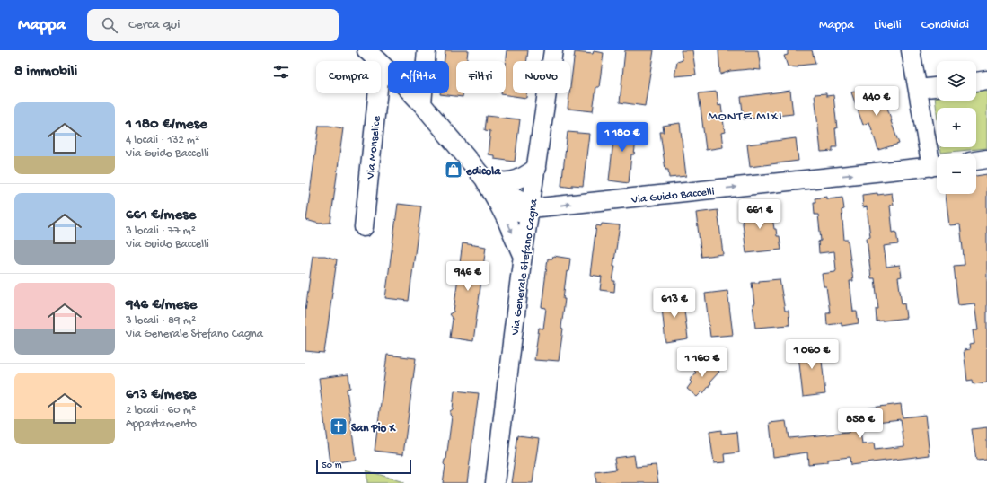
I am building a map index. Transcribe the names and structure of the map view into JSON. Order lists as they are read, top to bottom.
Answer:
{
  "streets": {
    "street": ["Via Monselice", "Via Guido Baccelli", "Via Generale Stefano Cagna"]
  },
  "crossings": [
    ["Via Guido Baccelli", "Via Generale Stefano Cagna"]
  ],
  "one_way": ["Via Guido Baccelli"],
  "districts": ["MONTE MIXI"],
  "places": {
    "shop": ["edicola"],
    "church": ["San Pio X"]
  },
  "scale_bar": "50 m",
  "page": {
    "header": "Mappa",
    "search": "Cerca qui",
    "nav": ["Mappa", "Livelli", "Condividi"],
    "heading": "8 immobili",
    "map_buttons": ["+", "−"],
    "chip": [
      "Compra",
      "Affitta",
      "Filtri",
      "Nuovo"
    ],
    "price": [
      "440 €",
      "1 180 €",
      "661 €",
      "946 €",
      "613 €",
      "1 060 €",
      "1 160 €",
      "858 €"
    ],
    "list": [
      {
        "name": "1 180 €/mese",
        "note": "4 locali · 132 m² · Via Guido Baccelli"
      },
      {
        "name": "661 €/mese",
        "note": "3 locali · 77 m² · Via Guido Baccelli"
      },
      {
        "name": "946 €/mese",
        "note": "3 locali · 89 m² · Via Generale Stefano Cagna"
      },
      {
        "name": "613 €/mese",
        "note": "2 locali · 60 m² · Appartamento"
      }
    ],
    "scale": "50 m"
  }
}
